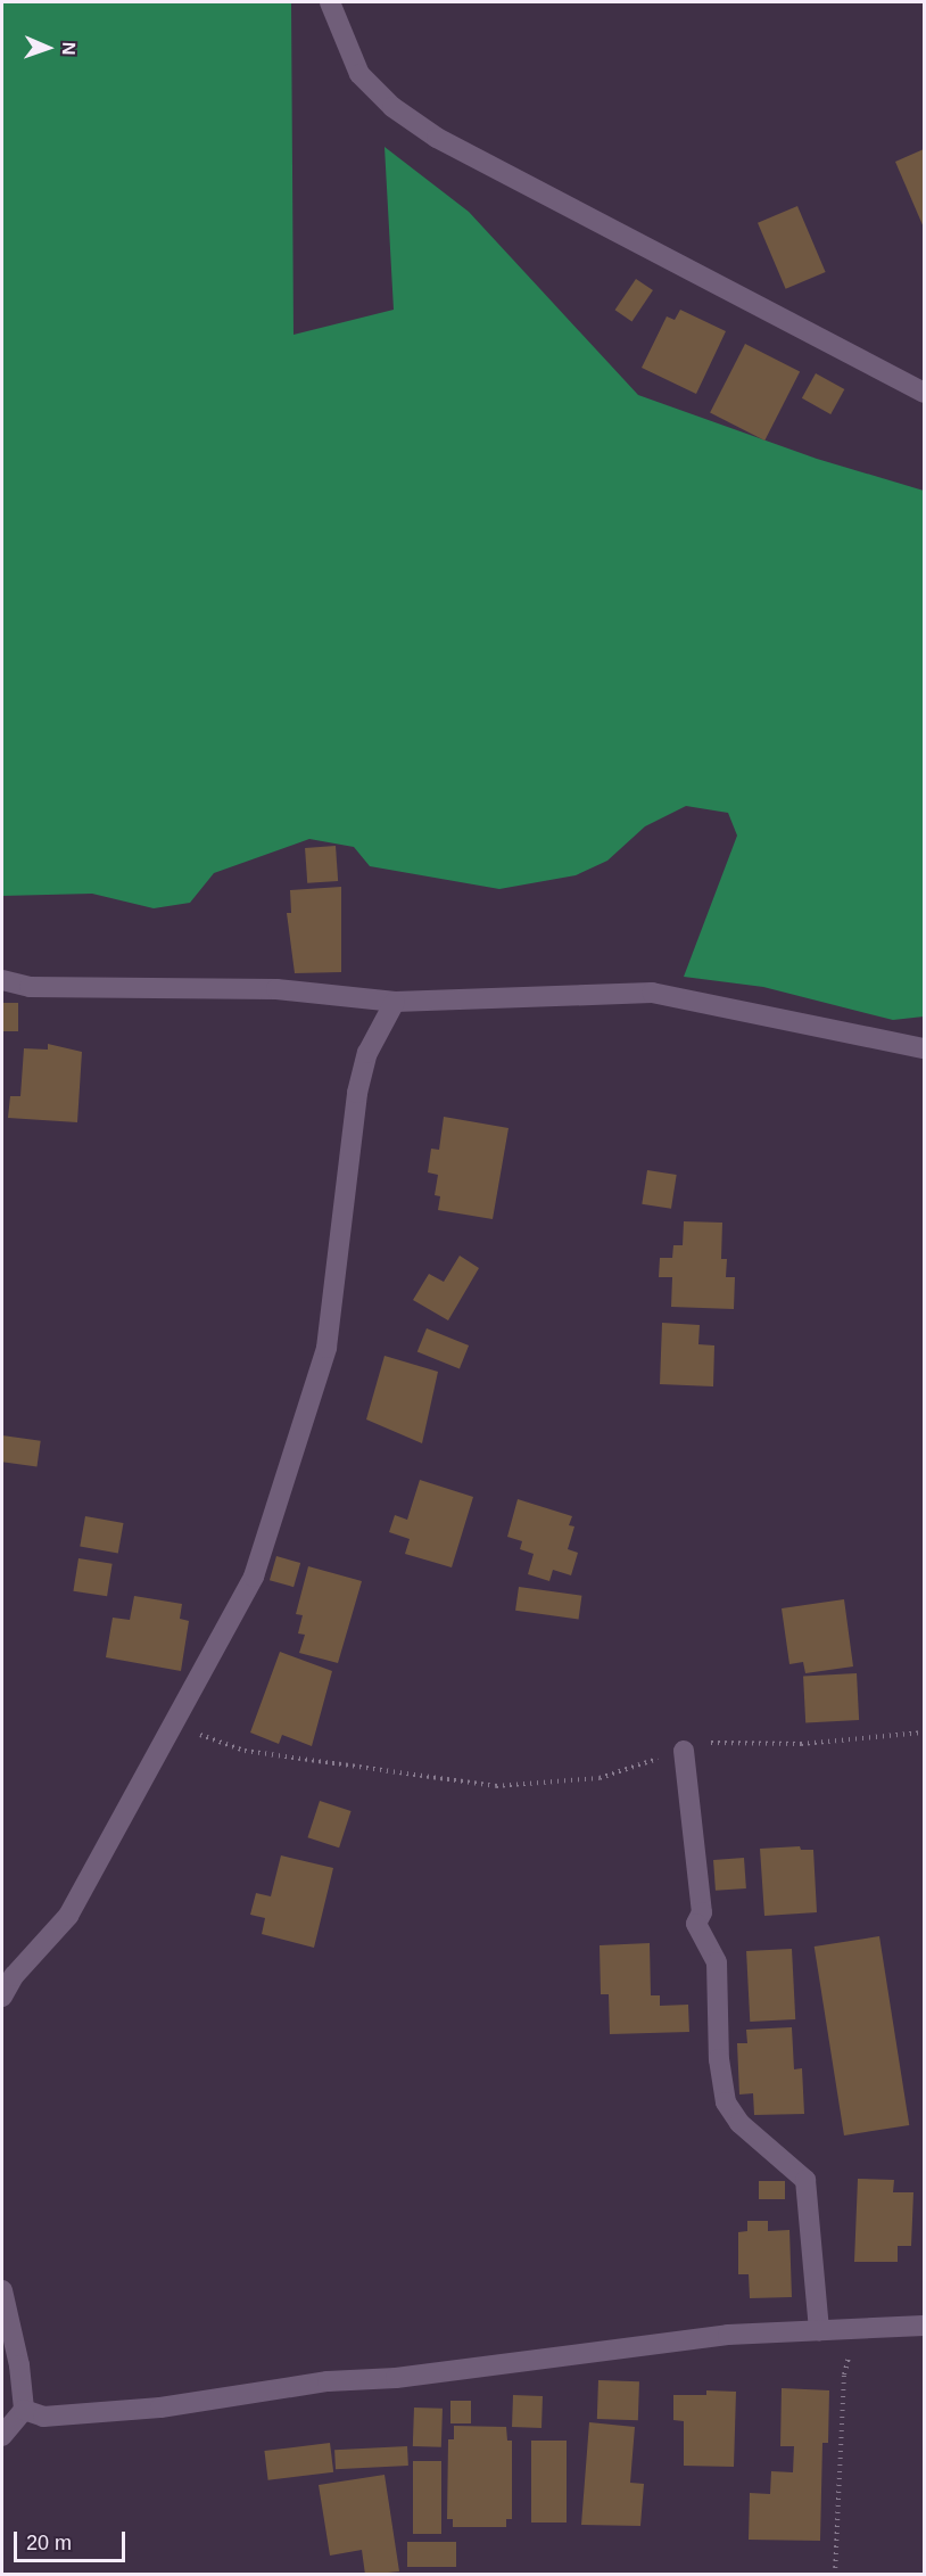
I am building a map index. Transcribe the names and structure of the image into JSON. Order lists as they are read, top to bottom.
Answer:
{
  "scale_bar": "20 m",
  "north": "right"
}
